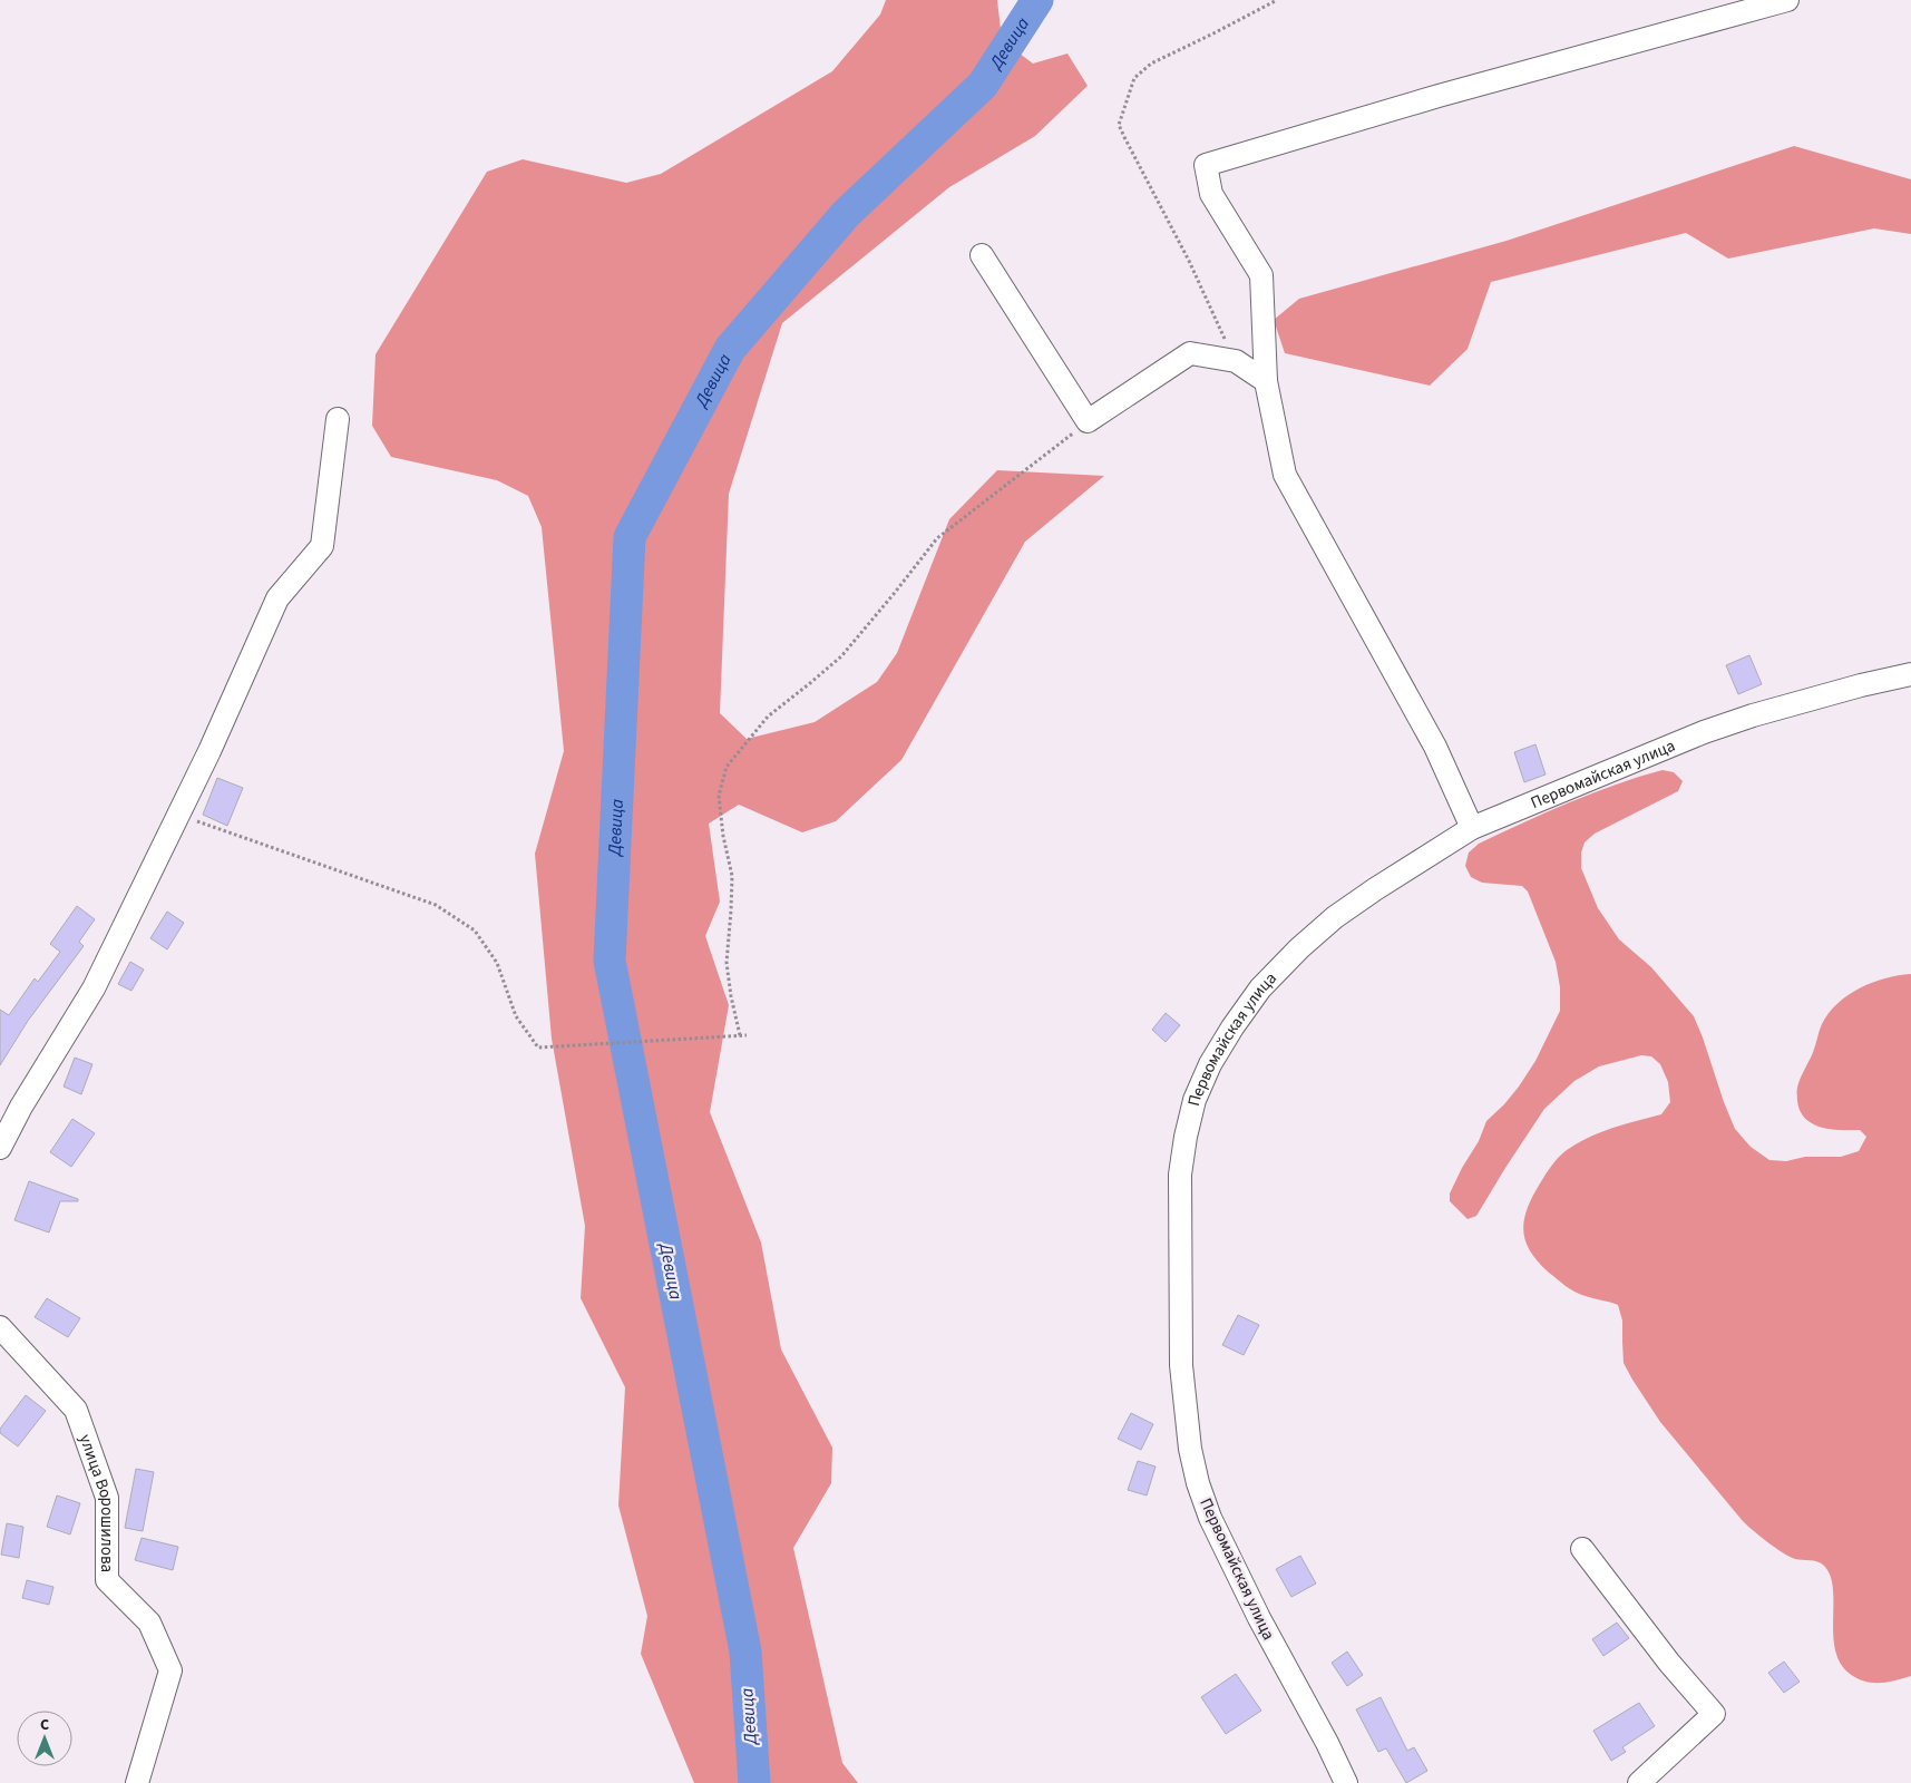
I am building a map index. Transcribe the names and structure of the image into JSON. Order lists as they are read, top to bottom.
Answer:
{
  "streets": {
    "street": ["Первомайская улица", "улица Ворошилова"]
  },
  "water": ["Девица"],
  "north": "top"
}
